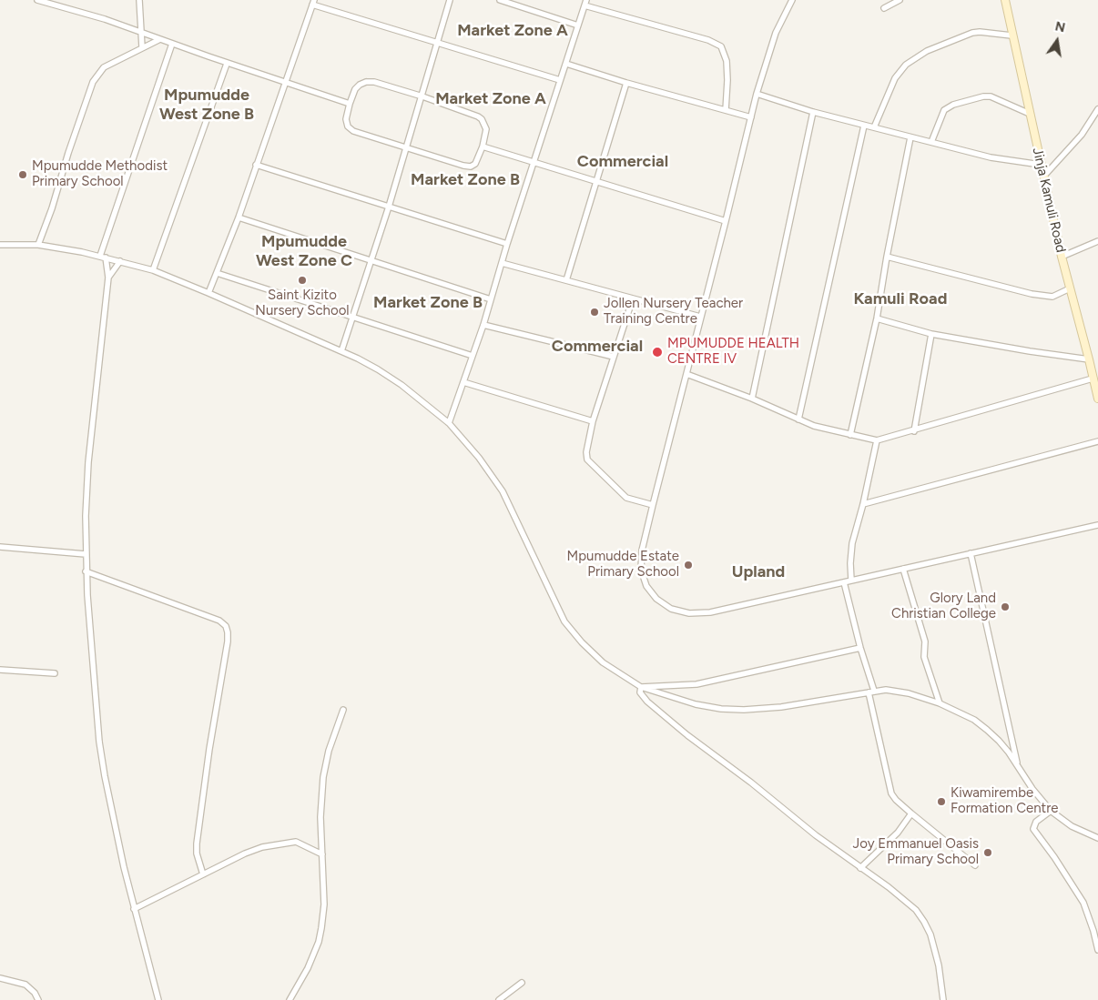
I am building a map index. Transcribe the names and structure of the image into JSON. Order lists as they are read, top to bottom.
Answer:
{
  "streets": {
    "main road": ["Jinja Kamuli Road"]
  },
  "districts": [
    "Market Zone A",
    "Mpumudde West Zone B",
    "Market Zone A",
    "Commercial",
    "Market Zone B",
    "Mpumudde West Zone C",
    "Kamuli Road",
    "Market Zone B",
    "Commercial",
    "Upland"
  ],
  "places": [
    "Mpumudde Methodist Primary School",
    "Saint Kizito Nursery School",
    "Jollen Nursery Teacher Training Centre",
    "MPUMUDDE HEALTH CENTRE IV",
    "Mpumudde Estate Primary School",
    "Glory Land Christian College",
    "Kiwamirembe Formation Centre",
    "Joy Emmanuel Oasis Primary School"
  ],
  "north": "top"
}
